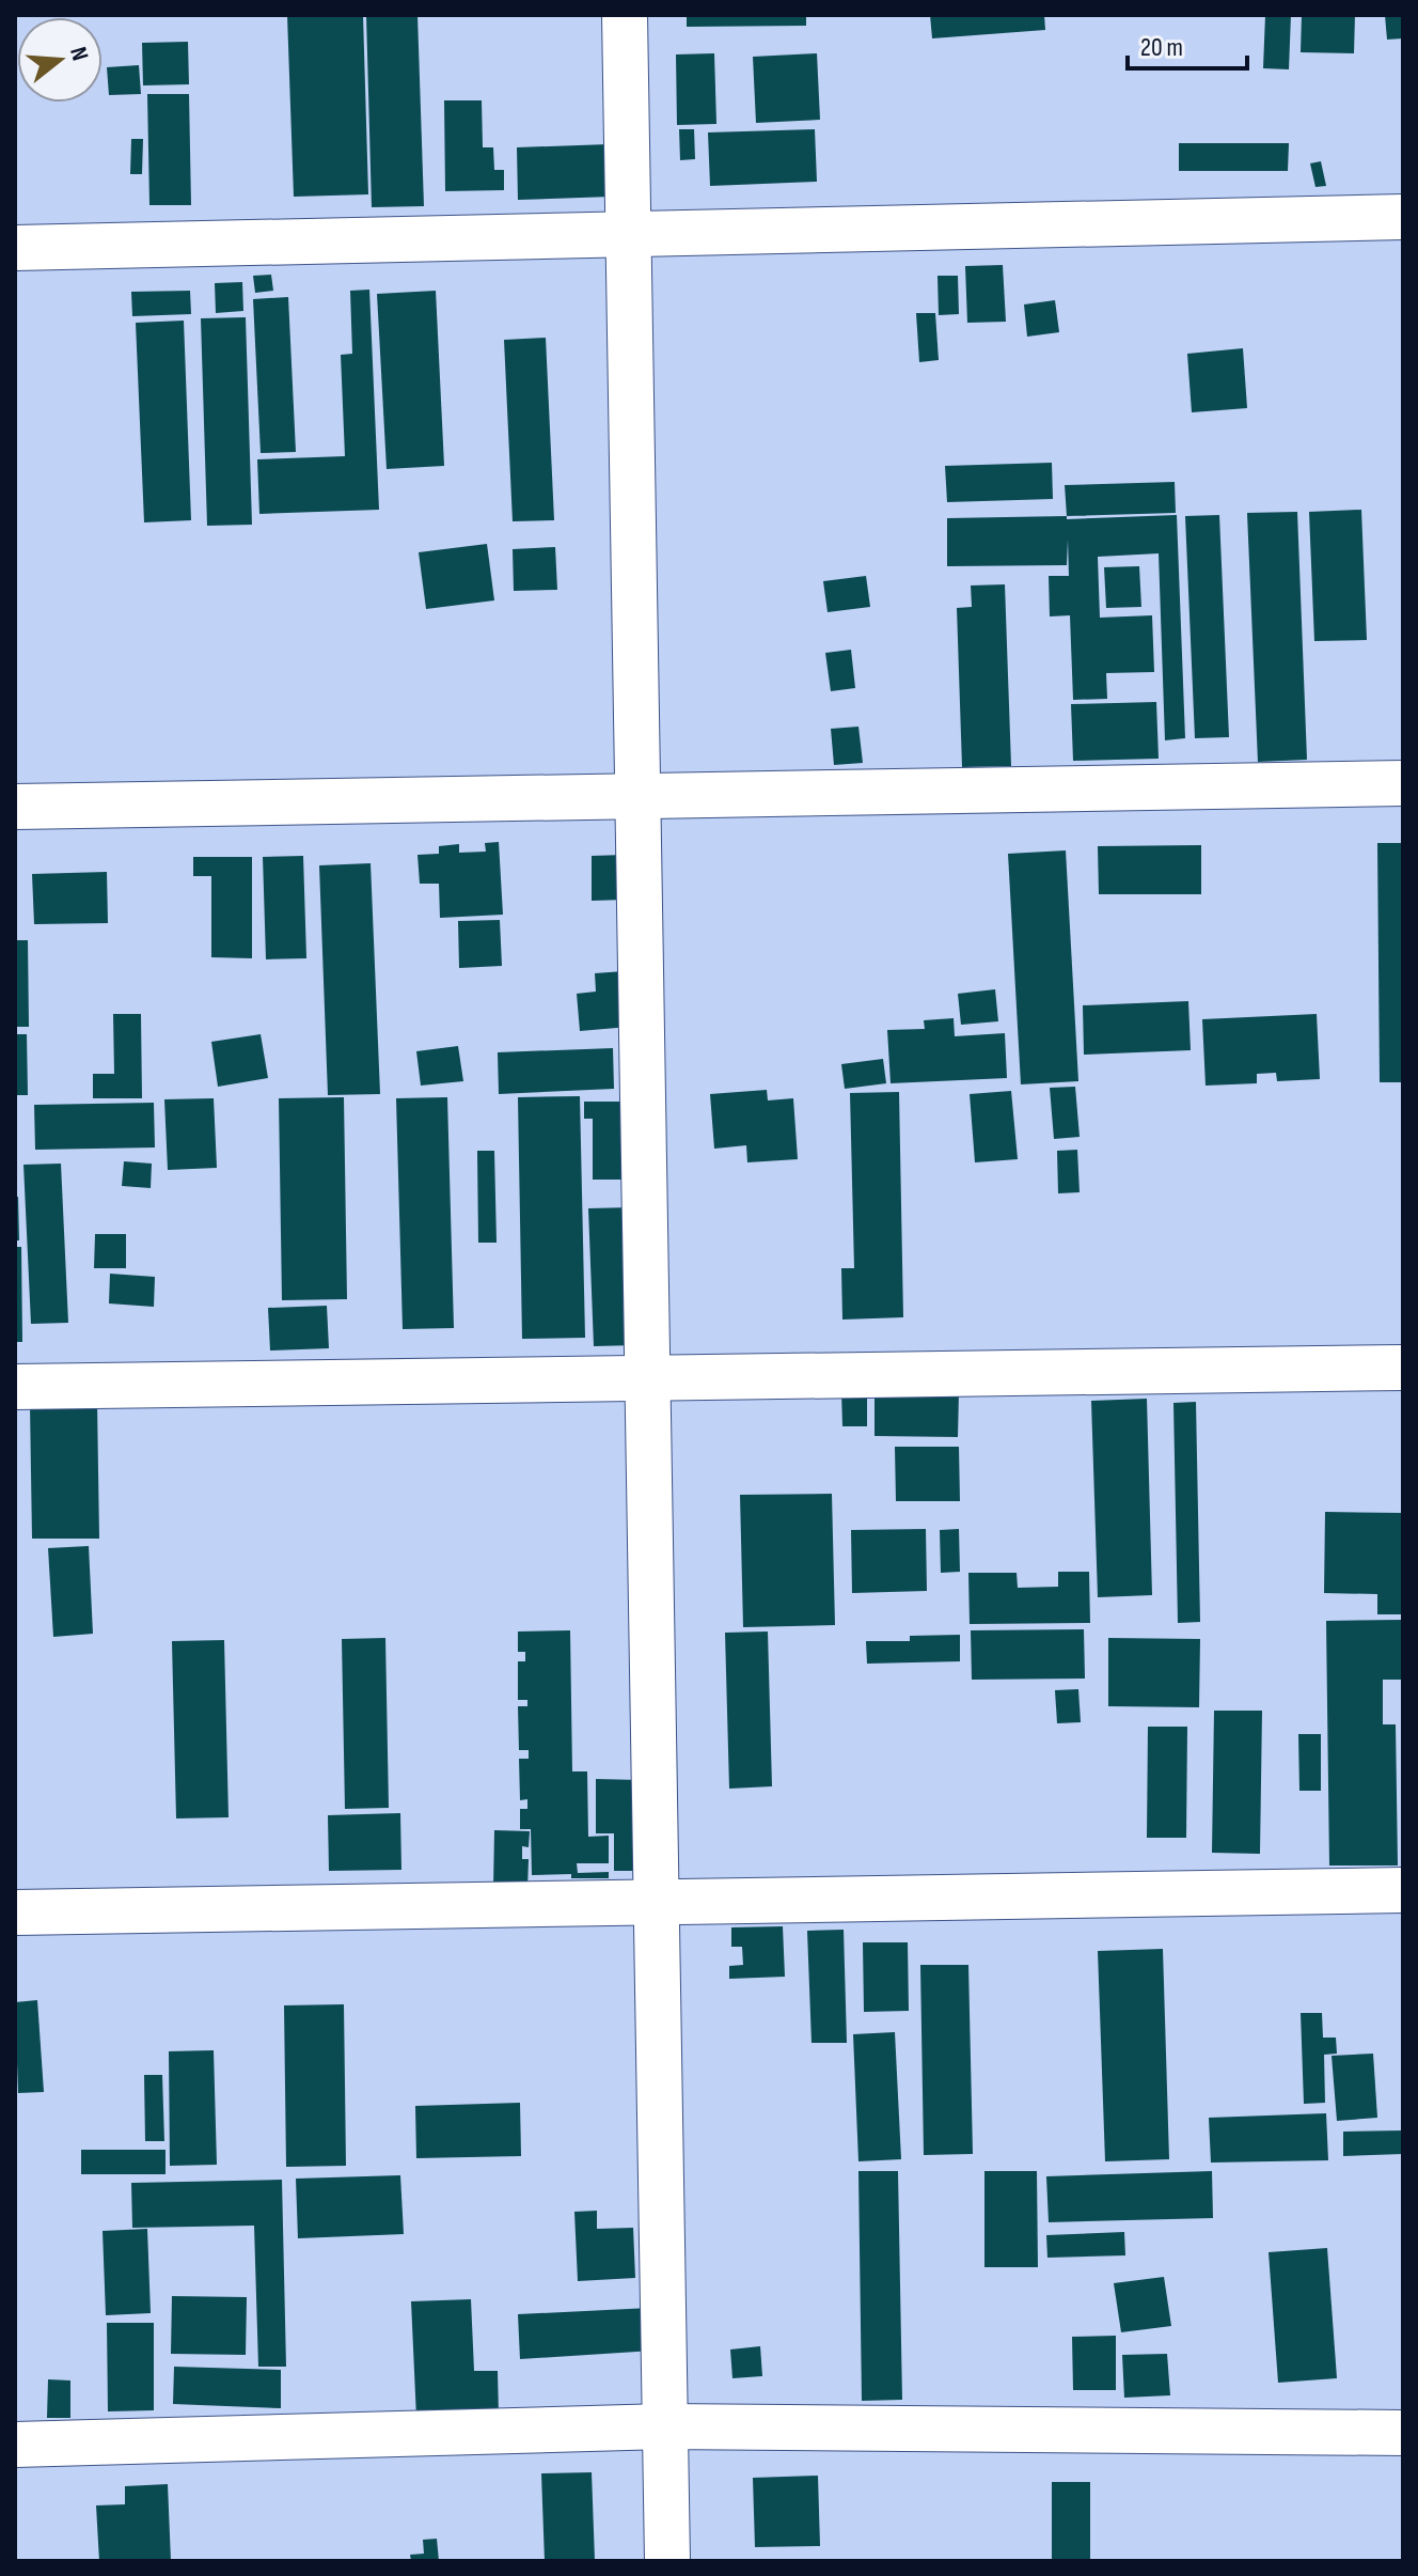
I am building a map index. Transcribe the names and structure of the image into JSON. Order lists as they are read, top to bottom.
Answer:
{
  "scale_bar": "20 m",
  "north": "right"
}
